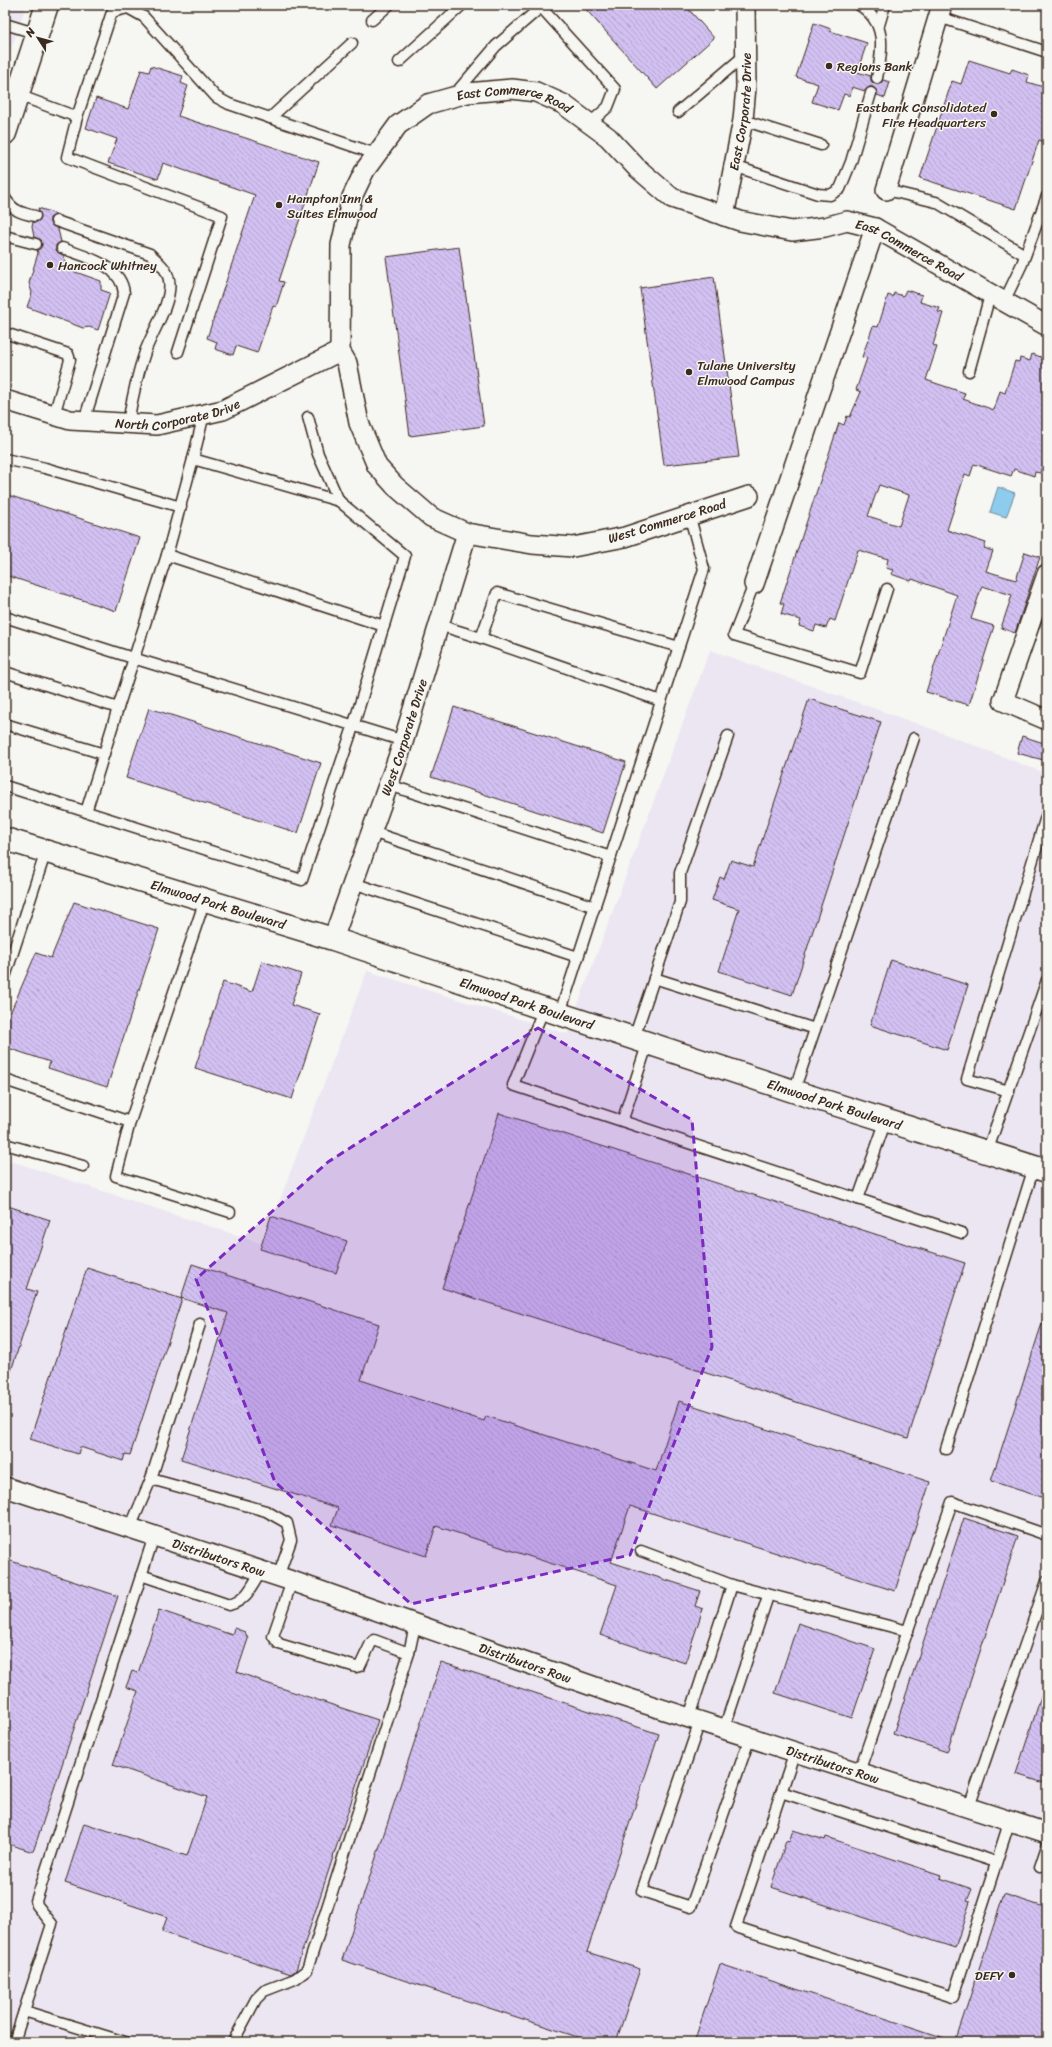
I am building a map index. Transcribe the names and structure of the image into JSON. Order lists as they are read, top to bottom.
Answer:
{
  "streets": {
    "street": [
      "East Commerce Road",
      "East Corporate Drive",
      "North Corporate Drive",
      "West Commerce Road",
      "West Corporate Drive",
      "Elmwood Park Boulevard",
      "Distributors Row"
    ]
  },
  "crossings": [
    ["East Commerce Road", "East Corporate Drive"],
    ["East Commerce Road", "North Corporate Drive"],
    ["East Commerce Road", "West Commerce Road"],
    ["East Commerce Road", "West Corporate Drive"],
    ["West Commerce Road", "West Corporate Drive"],
    ["West Corporate Drive", "Elmwood Park Boulevard"]
  ],
  "places": [
    "Regions Bank",
    "Eastbank Consolidated Fire Headquarters",
    "Hampton Inn & Suites Elmwood",
    "Hancock Whitney",
    "Tulane University Elmwood Campus",
    "DEFY"
  ],
  "north": "top left"
}
